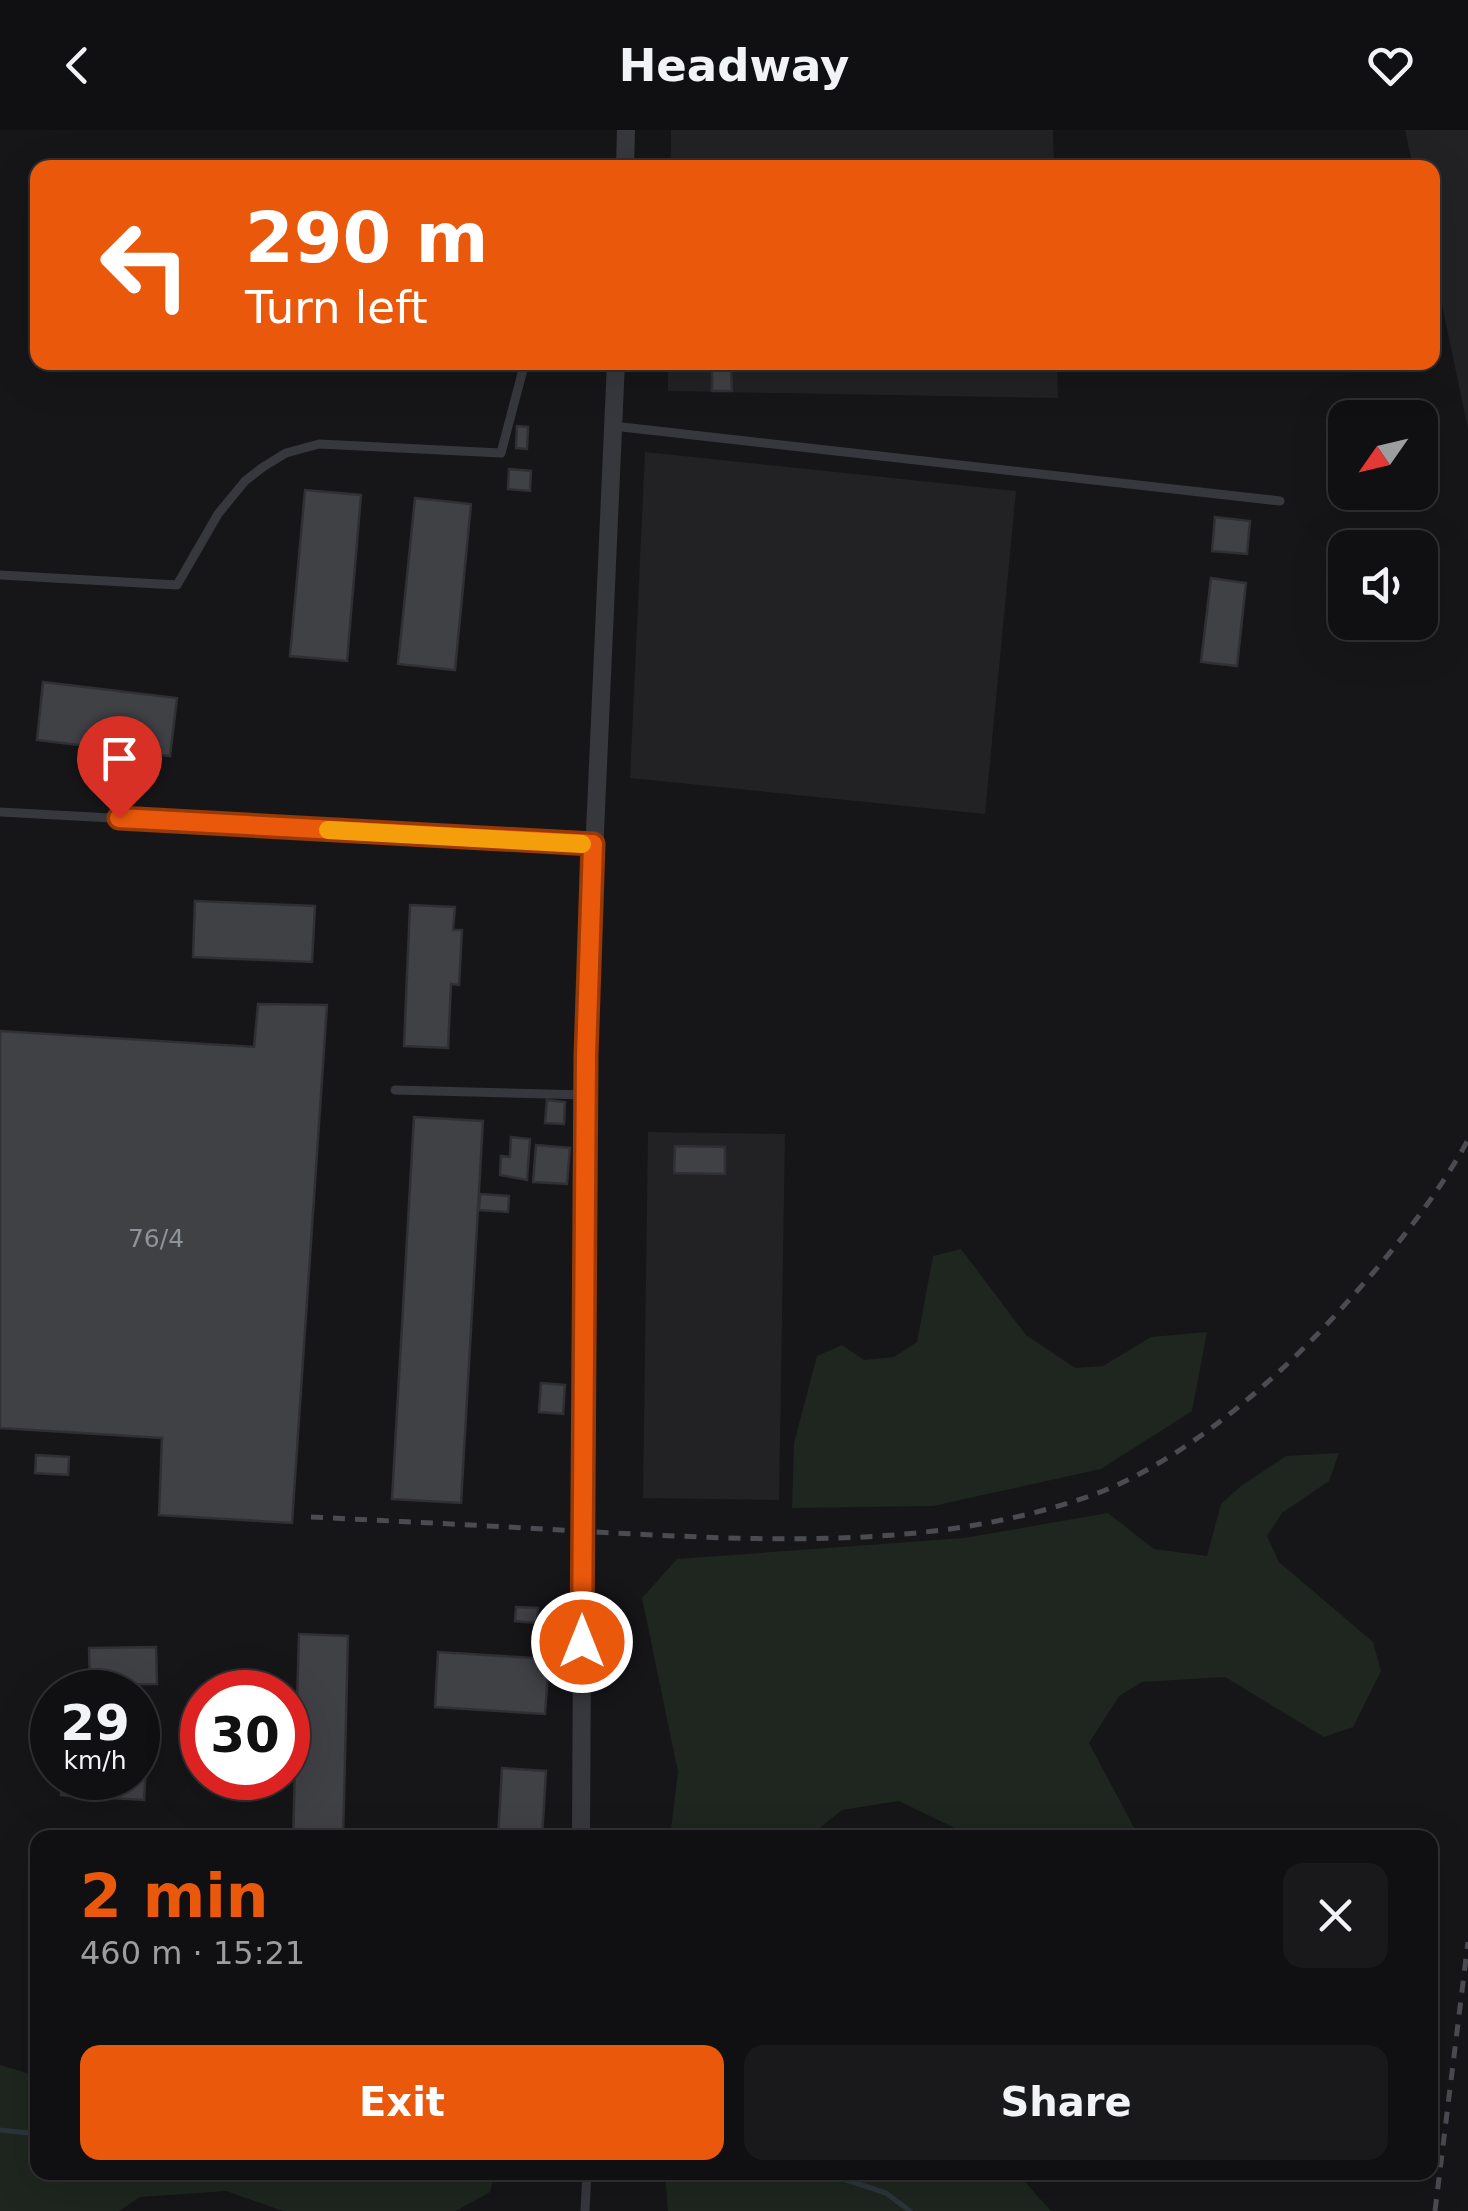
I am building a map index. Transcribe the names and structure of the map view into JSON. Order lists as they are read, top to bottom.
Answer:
{
  "house_numbers": ["76/4"],
  "north": "bottom left",
  "page": {
    "header": "Headway",
    "turn": ["290 m", "Turn left"],
    "speed": "29 km/h",
    "limit": "30",
    "heading": ["2 min", "460 m · 15:21"],
    "buttons": ["Exit", "Share"]
  }
}
